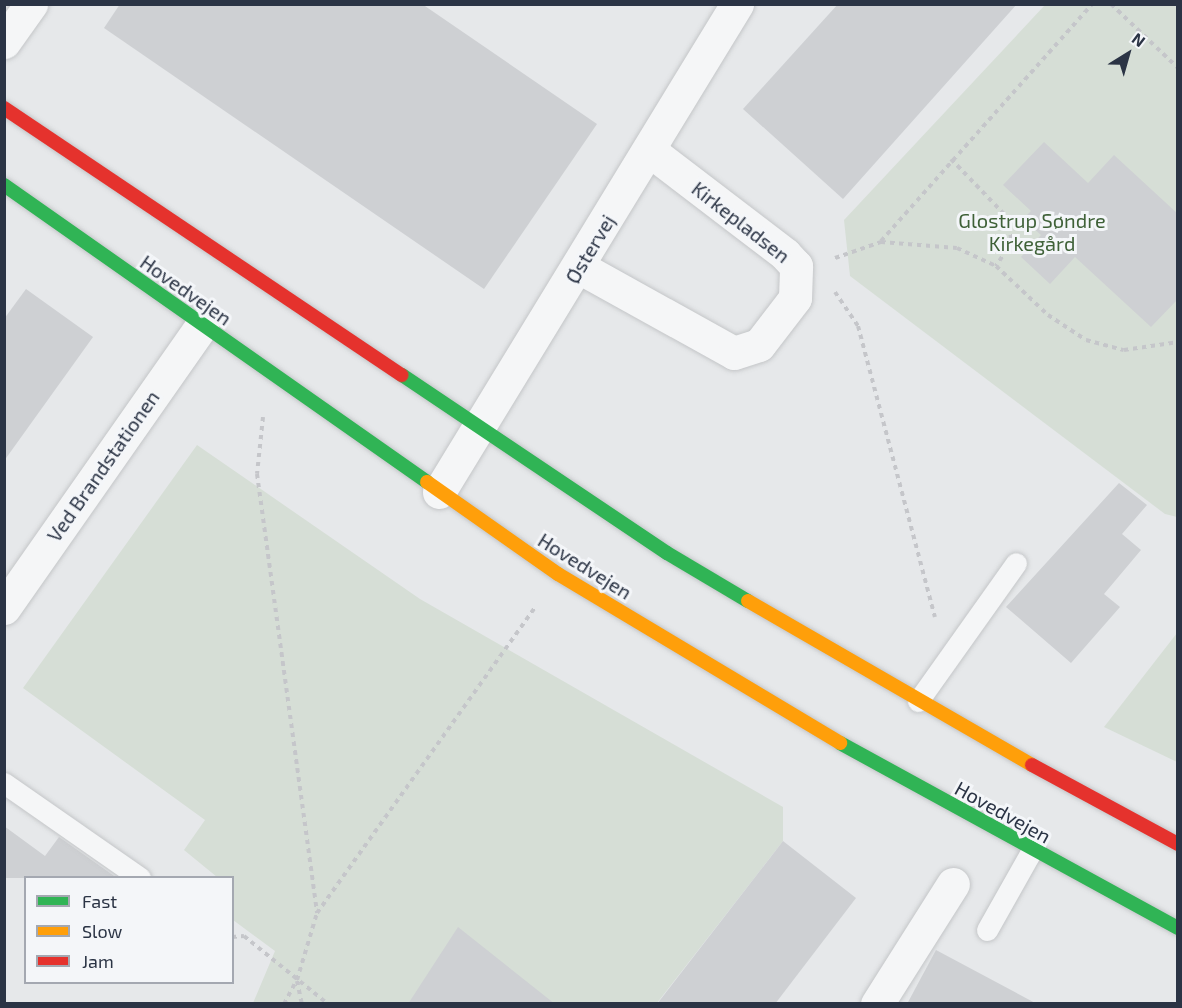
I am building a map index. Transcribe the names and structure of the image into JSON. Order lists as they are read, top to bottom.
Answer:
{
  "streets": {
    "main road": ["Hovedvejen"],
    "street": ["Kirkepladsen", "Østervej", "Ved Brandstationen"]
  },
  "crossings": [
    ["Kirkepladsen", "Østervej"],
    ["Østervej", "Hovedvejen"],
    ["Hovedvejen", "Ved Brandstationen"]
  ],
  "parks": ["Glostrup Søndre Kirkegård"],
  "legend": ["Fast", "Slow", "Jam"],
  "north": "top right"
}
